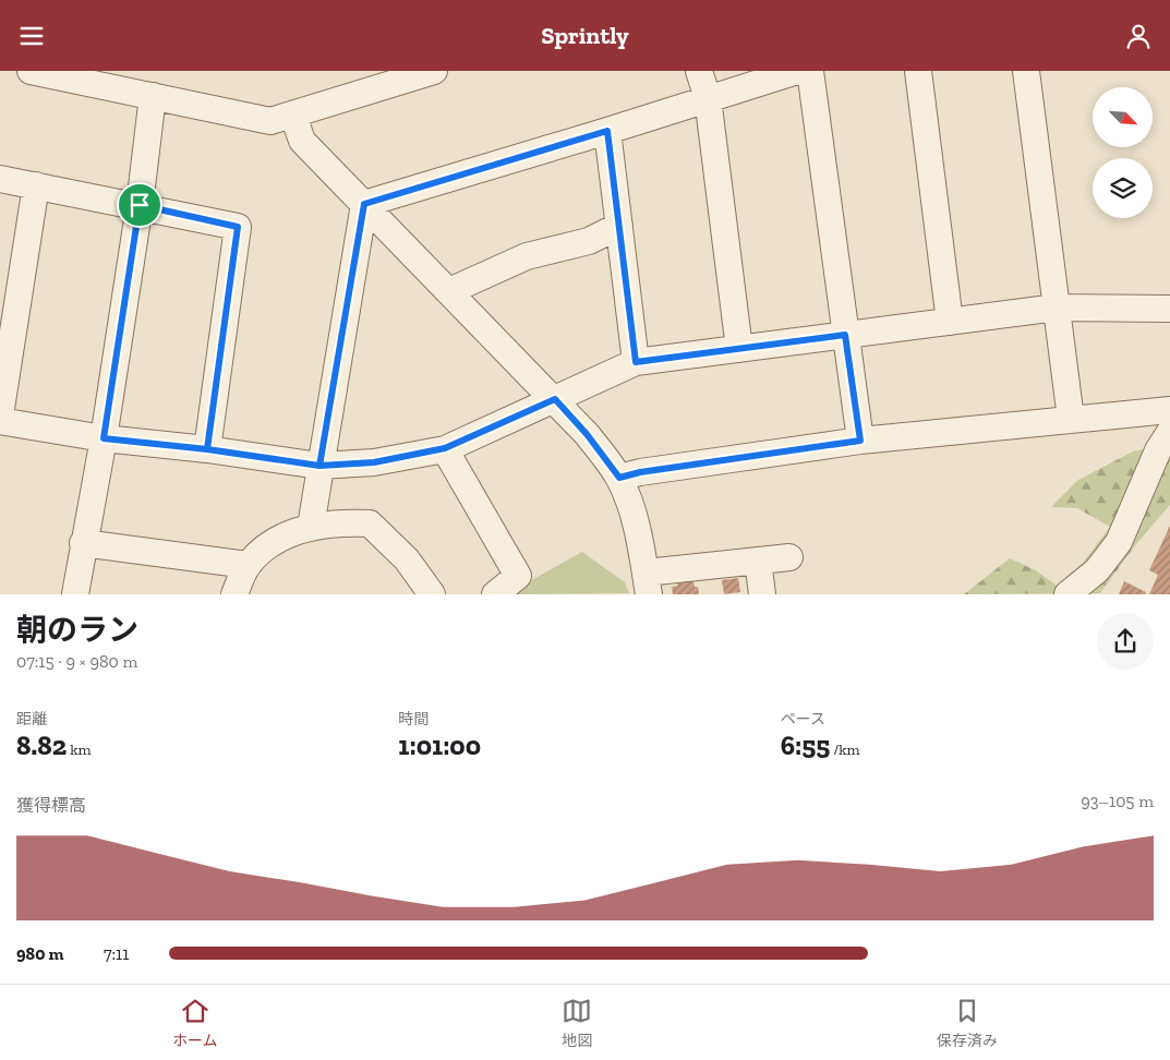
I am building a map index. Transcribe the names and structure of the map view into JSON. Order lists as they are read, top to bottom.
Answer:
{
  "north": "bottom right",
  "page": {
    "header": "Sprintly",
    "heading": ["朝のラン", "07:15 · 9 × 980 m"],
    "stats": [
      ["距離", "8.82 km"],
      ["時間", "1:01:00"],
      ["ペース", "6:55 /km"]
    ],
    "chart": ["獲得標高", "93–105 m"],
    "list": [
      {
        "name": "980 m",
        "note": "7:11"
      }
    ],
    "tabs": ["ホーム", "地図", "保存済み"]
  }
}
